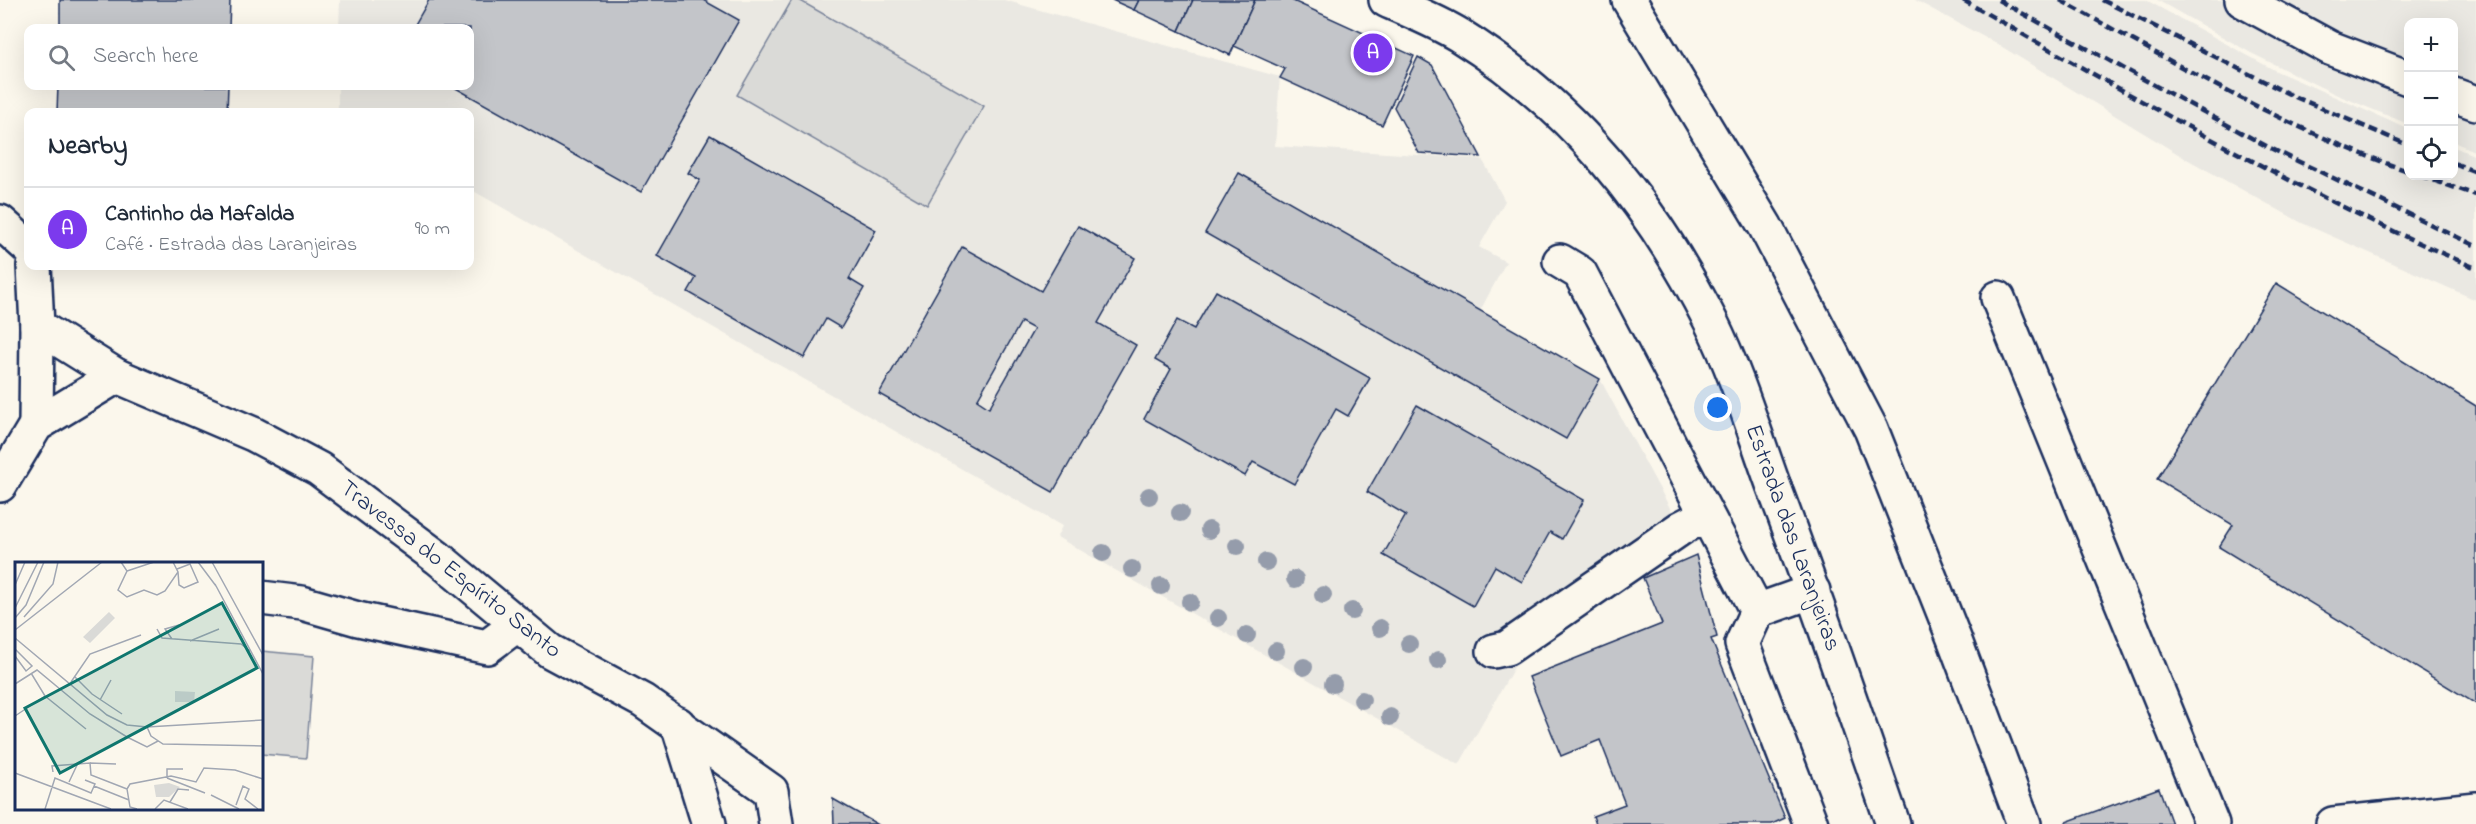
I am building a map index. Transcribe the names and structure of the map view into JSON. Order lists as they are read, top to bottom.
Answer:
{
  "streets": {
    "main road": ["Estrada das Laranjeiras", "Travessa do Espírito Santo"]
  },
  "page": {
    "map_buttons": ["+", "−"],
    "search": "Search here",
    "pins": "A",
    "heading": "Nearby",
    "list": [
      {
        "mark": "A",
        "name": "Cantinho da Mafalda",
        "note": "Café · Estrada das Laranjeiras",
        "value": "90 m"
      }
    ]
  }
}
